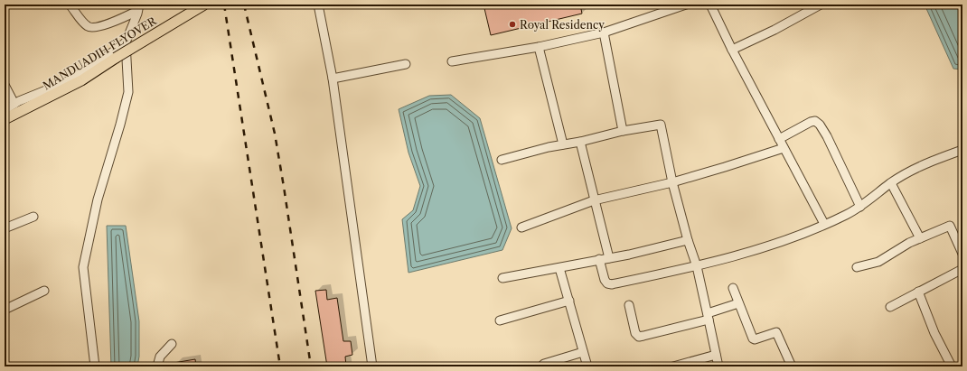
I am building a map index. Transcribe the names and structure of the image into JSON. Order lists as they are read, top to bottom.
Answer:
{
  "streets": {
    "main road": ["MANDUADIH FLYOVER"]
  },
  "places": ["Royal Residency"]
}
